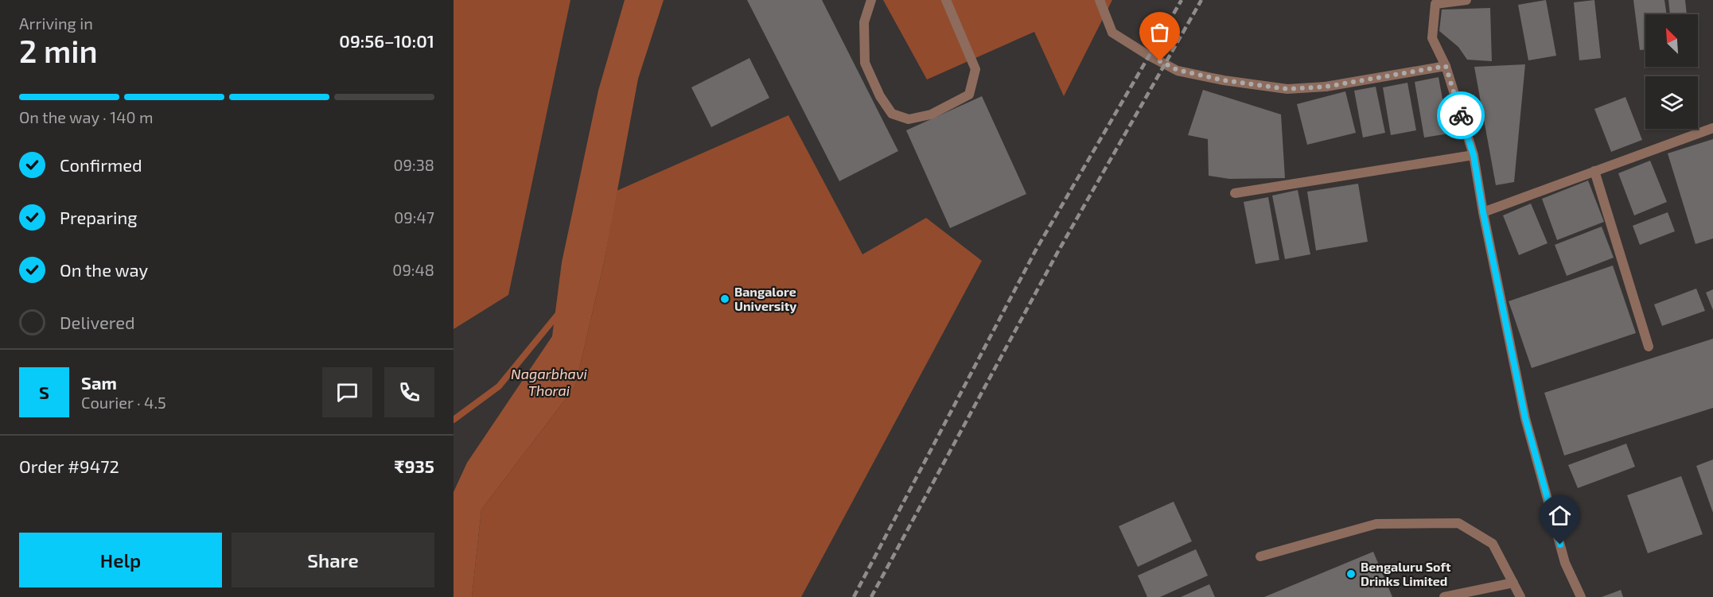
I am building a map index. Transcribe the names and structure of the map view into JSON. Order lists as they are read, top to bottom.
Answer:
{
  "water": ["Nagarbhavi Thorai"],
  "places": ["Bangalore University", "Bengaluru Soft Drinks Limited"],
  "north": "top left",
  "page": {
    "heading": ["2 min", "Arriving in", "09:56–10:01"],
    "panel": [
      "Sam",
      "Courier · 4.5",
      "Order #9472",
      "₹935"
    ],
    "bar": "On the way · 140 m",
    "list": [
      ["Confirmed", "09:38"],
      ["Preparing", "09:47"],
      ["On the way", "09:48"],
      "Delivered"
    ],
    "round": "S",
    "buttons": ["Help", "Share"]
  }
}
